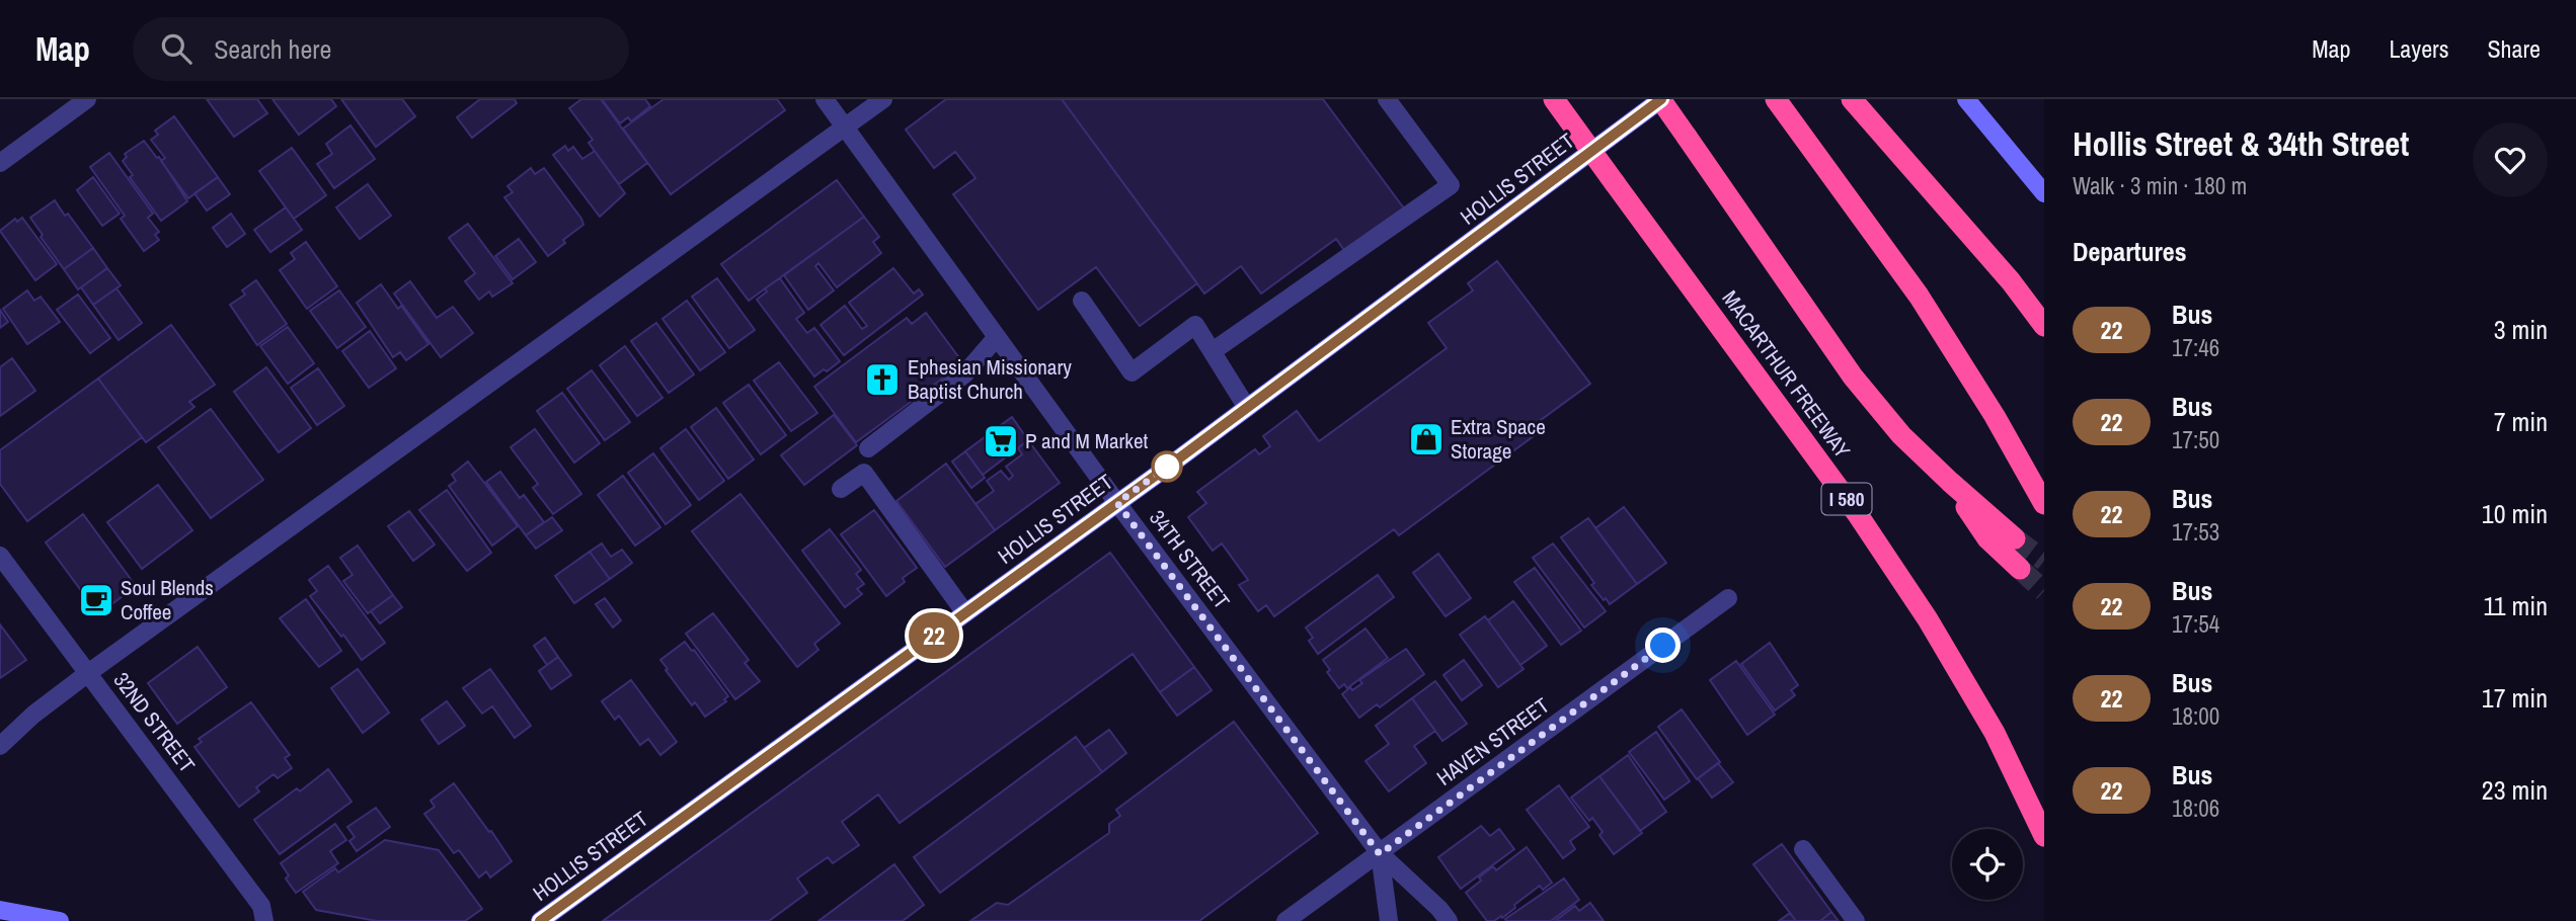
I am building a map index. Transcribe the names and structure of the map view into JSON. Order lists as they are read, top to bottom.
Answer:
{
  "streets": {
    "highway": ["MACARTHUR FREEWAY", "I 580"],
    "street": [
      "HOLLIS STREET",
      "34TH STREET",
      "32ND STREET",
      "HAVEN STREET"
    ]
  },
  "crossings": [
    ["HOLLIS STREET", "34TH STREET"],
    ["34TH STREET", "HAVEN STREET"]
  ],
  "places": {
    "church": ["Ephesian Missionary Baptist Church"],
    "shop": ["Extra Space Storage"],
    "supermarket": ["P and M Market"],
    "cafe": ["Soul Blends Coffee"]
  },
  "lines": ["bus line 22"],
  "page": {
    "header": "Map",
    "search": "Search here",
    "nav": ["Map", "Layers", "Share"],
    "on_map": "22",
    "heading": [
      ["Hollis Street & 34th Street", "Walk · 3 min · 180 m"],
      "Departures"
    ],
    "list": [
      {
        "mark": "22",
        "name": "Bus",
        "note": "17:46",
        "value": "3 min"
      },
      {
        "mark": "22",
        "name": "Bus",
        "note": "17:50",
        "value": "7 min"
      },
      {
        "mark": "22",
        "name": "Bus",
        "note": "17:53",
        "value": "10 min"
      },
      {
        "mark": "22",
        "name": "Bus",
        "note": "17:54",
        "value": "11 min"
      },
      {
        "mark": "22",
        "name": "Bus",
        "note": "18:00",
        "value": "17 min"
      },
      {
        "mark": "22",
        "name": "Bus",
        "note": "18:06",
        "value": "23 min"
      }
    ]
  }
}
